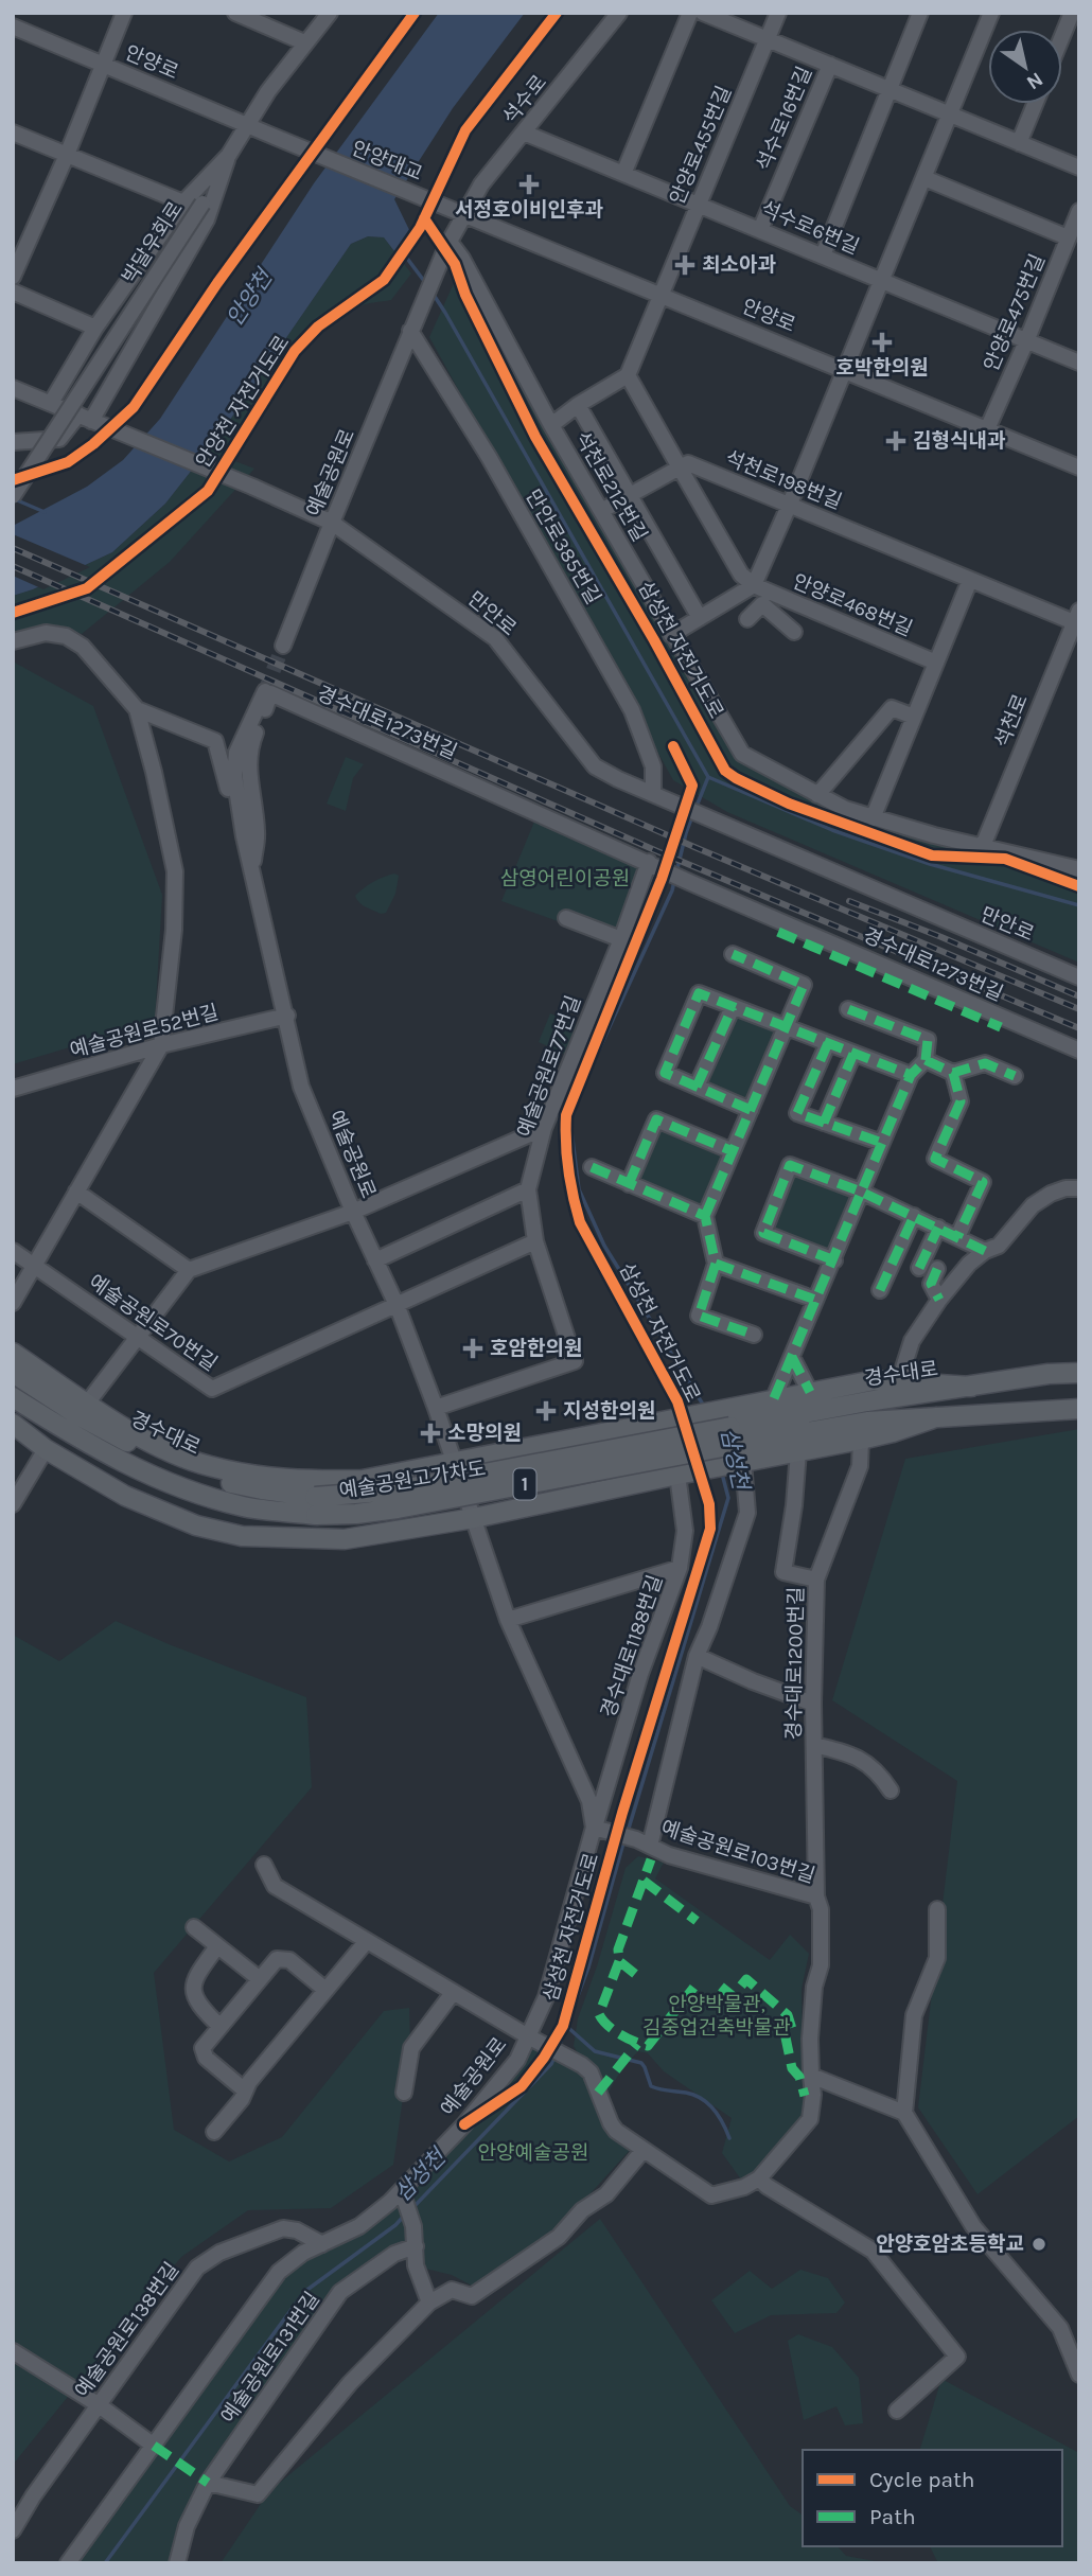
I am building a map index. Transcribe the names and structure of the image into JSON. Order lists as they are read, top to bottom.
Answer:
{
  "streets": {
    "main road": ["경수대로", "예술공원고가차도", "1"],
    "street": [
      "안양로",
      "석수로",
      "석수로16번길",
      "안양로455번길",
      "안양대교",
      "석수로6번길",
      "박달우회로",
      "안양로475번길",
      "예술공원로",
      "석천로198번길",
      "석천로212번길",
      "만안로385번길",
      "안양로468번길",
      "만안로",
      "석천로",
      "경수대로1273번길",
      "예술공원로52번길",
      "예술공원로77번길",
      "예술공원로70번길",
      "경수대로1188번길",
      "경수대로1200번길",
      "예술공원로103번길",
      "예술공원로138번길",
      "예술공원로131번길"
    ],
    "cycle path": ["안양천 자전거도로", "삼성천 자전거도로"]
  },
  "crossings": [
    ["안양로", "석수로"],
    ["안양로", "안양로455번길"],
    ["안양로", "안양대교"],
    ["안양로", "박달우회로"],
    ["안양로", "안양로475번길"],
    ["석수로", "석수로6번길"],
    ["석수로16번길", "안양로455번길"],
    ["석수로16번길", "석수로6번길"],
    ["안양로455번길", "석수로6번길"],
    ["석수로6번길", "안양로475번길"],
    ["예술공원로", "석천로212번길"],
    ["예술공원로", "만안로385번길"],
    ["예술공원로", "만안로"],
    ["예술공원로", "경수대로1273번길"],
    ["예술공원로", "예술공원로52번길"],
    ["예술공원로", "예술공원로77번길"],
    ["예술공원로", "예술공원로70번길"],
    ["예술공원로", "경수대로1188번길"],
    ["예술공원로", "예술공원로103번길"],
    ["예술공원로", "예술공원로138번길"],
    ["석천로198번길", "안양로468번길"],
    ["석천로198번길", "석천로"],
    ["석천로212번길", "석천로"],
    ["만안로385번길", "만안로"],
    ["경수대로1273번길", "예술공원로77번길"],
    ["경수대로", "예술공원고가차도"],
    ["경수대로1188번길", "예술공원로103번길"],
    ["경수대로1200번길", "예술공원로103번길"]
  ],
  "water": ["안양천", "삼성천"],
  "parks": ["삼영어린이공원", "안양박물관, 김중업건축박물관", "안양예술공원"],
  "places": {
    "health": [
      "서정호이비인후과",
      "최소아과",
      "호박한의원",
      "김형식내과",
      "호암한의원",
      "지성한의원",
      "소망의원"
    ],
    "other": ["안양호암초등학교"]
  },
  "legend": ["Cycle path", "Path"],
  "north": "bottom right"
}
